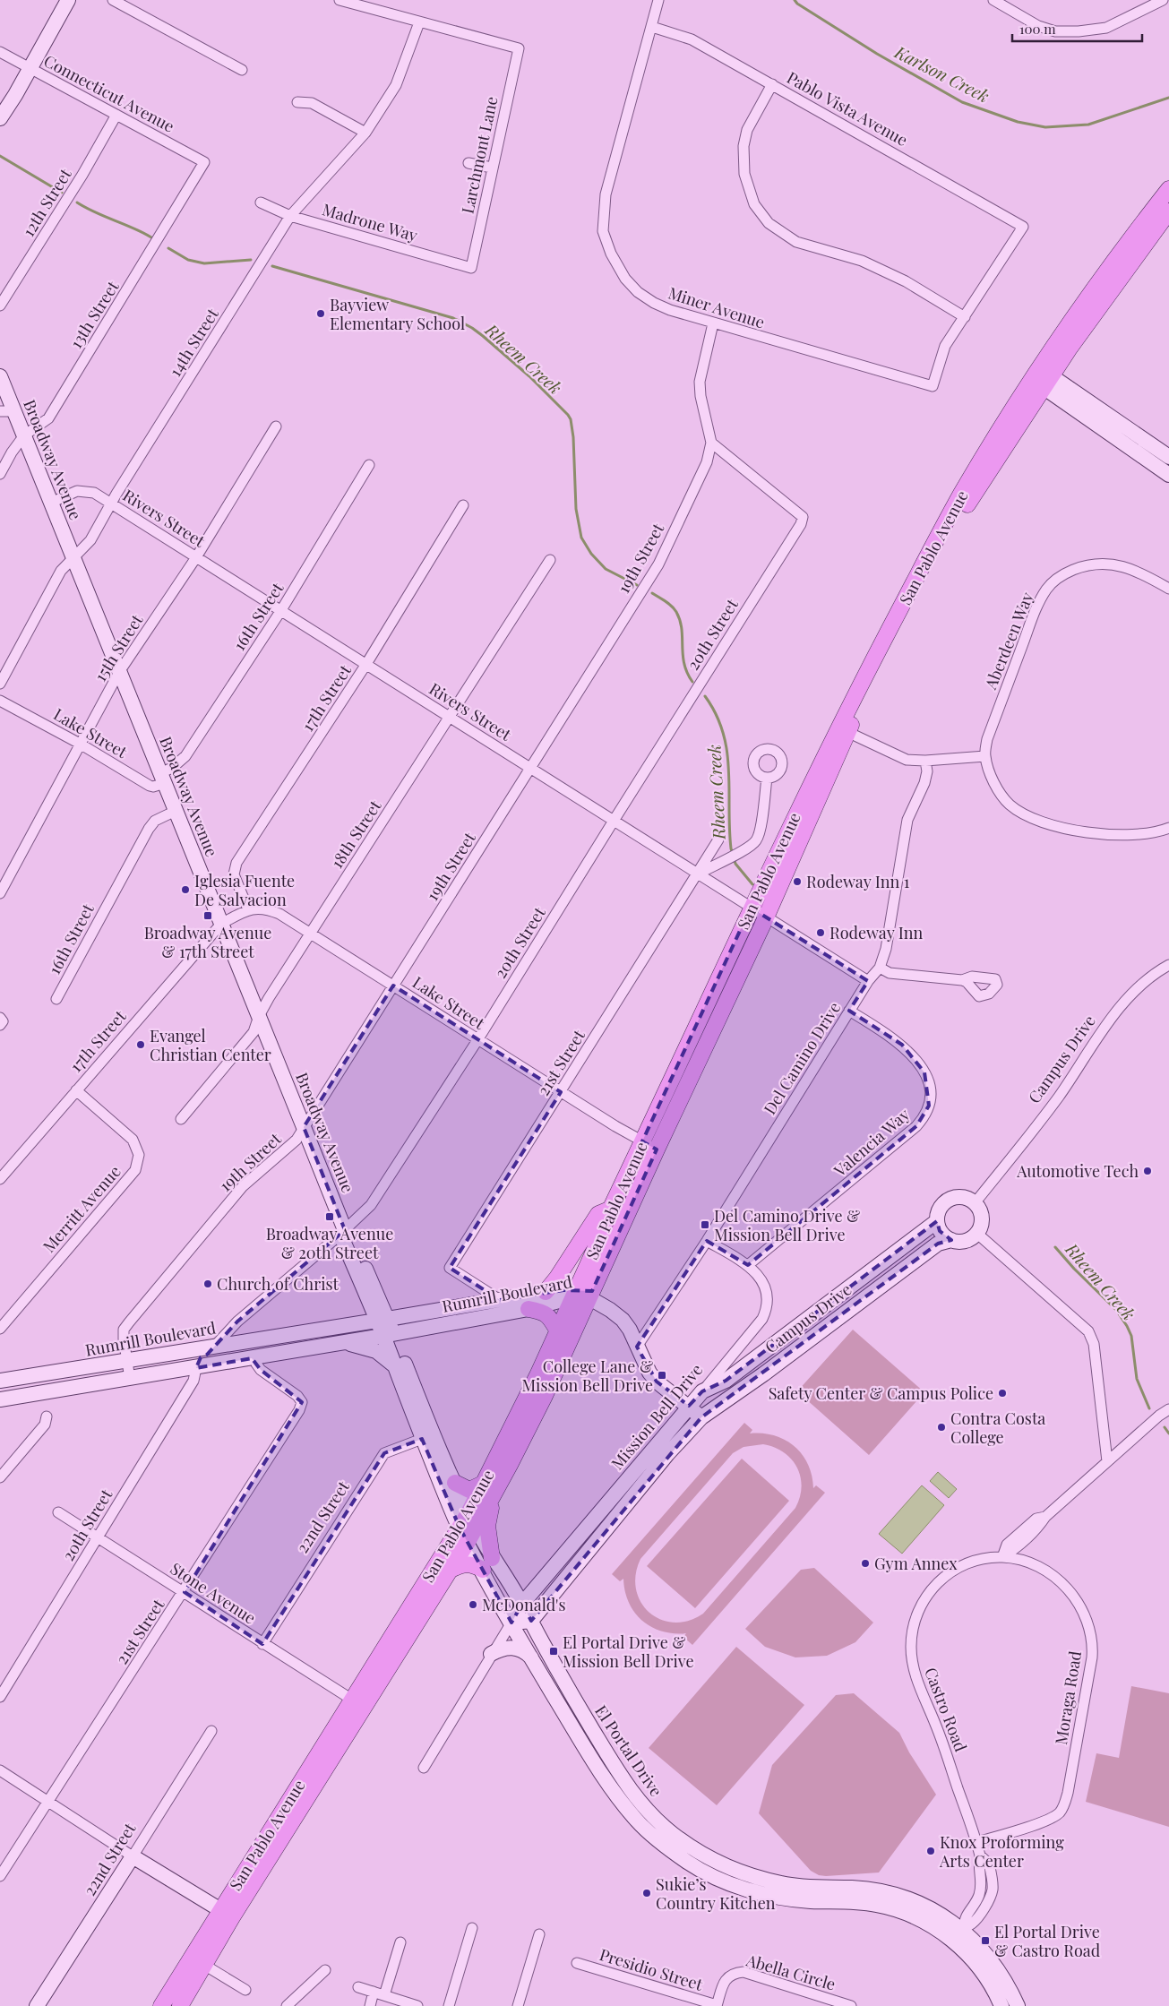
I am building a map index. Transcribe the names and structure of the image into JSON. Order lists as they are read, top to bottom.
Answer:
{
  "streets": {
    "main road": [
      "Broadway Avenue",
      "San Pablo Avenue",
      "Campus Drive",
      "Rumrill Boulevard",
      "Mission Bell Drive",
      "22nd Street",
      "El Portal Drive"
    ],
    "street": [
      "Connecticut Avenue",
      "Pablo Vista Avenue",
      "Larchmont Lane",
      "12th Street",
      "Madrone Way",
      "Miner Avenue",
      "13th Street",
      "14th Street",
      "Rivers Street",
      "19th Street",
      "16th Street",
      "20th Street",
      "Aberdeen Way",
      "15th Street",
      "17th Street",
      "Lake Street",
      "18th Street",
      "Del Camino Drive",
      "21st Street",
      "Valencia Way",
      "Merritt Avenue",
      "Stone Avenue",
      "Moraga Road",
      "Castro Road",
      "Presidio Street",
      "Abella Circle"
    ]
  },
  "crossings": [
    ["Connecticut Avenue", "12th Street"],
    ["Connecticut Avenue", "13th Street"],
    ["Pablo Vista Avenue", "Miner Avenue"],
    ["Larchmont Lane", "Madrone Way"],
    ["Larchmont Lane", "14th Street"],
    ["Madrone Way", "14th Street"],
    ["Miner Avenue", "19th Street"],
    ["13th Street", "Broadway Avenue"],
    ["14th Street", "Broadway Avenue"],
    ["14th Street", "Rivers Street"],
    ["Broadway Avenue", "Rivers Street"],
    ["Broadway Avenue", "San Pablo Avenue"],
    ["Broadway Avenue", "19th Street"],
    ["Broadway Avenue", "16th Street"],
    ["Broadway Avenue", "20th Street"],
    ["Broadway Avenue", "15th Street"],
    ["Broadway Avenue", "17th Street"],
    ["Broadway Avenue", "Lake Street"],
    ["Broadway Avenue", "18th Street"],
    ["Broadway Avenue", "Rumrill Boulevard"],
    ["Broadway Avenue", "22nd Street"],
    ["Broadway Avenue", "El Portal Drive"],
    ["Rivers Street", "San Pablo Avenue"],
    ["Rivers Street", "19th Street"],
    ["Rivers Street", "16th Street"],
    ["Rivers Street", "20th Street"],
    ["Rivers Street", "15th Street"],
    ["Rivers Street", "17th Street"],
    ["Rivers Street", "18th Street"],
    ["Rivers Street", "Del Camino Drive"],
    ["Rivers Street", "21st Street"],
    ["San Pablo Avenue", "Lake Street"],
    ["San Pablo Avenue", "Rumrill Boulevard"],
    ["San Pablo Avenue", "Stone Avenue"],
    ["San Pablo Avenue", "El Portal Drive"],
    ["19th Street", "20th Street"],
    ["19th Street", "Lake Street"],
    ["19th Street", "Rumrill Boulevard"],
    ["16th Street", "Lake Street"],
    ["20th Street", "Lake Street"],
    ["20th Street", "Rumrill Boulevard"],
    ["20th Street", "Stone Avenue"],
    ["15th Street", "Lake Street"],
    ["17th Street", "Lake Street"],
    ["17th Street", "Merritt Avenue"],
    ["Lake Street", "18th Street"],
    ["Lake Street", "21st Street"],
    ["Del Camino Drive", "Valencia Way"],
    ["Del Camino Drive", "Mission Bell Drive"],
    ["Campus Drive", "Mission Bell Drive"],
    ["21st Street", "Rumrill Boulevard"],
    ["21st Street", "Stone Avenue"],
    ["Valencia Way", "Mission Bell Drive"],
    ["Mission Bell Drive", "El Portal Drive"],
    ["22nd Street", "Stone Avenue"],
    ["Moraga Road", "Castro Road"],
    ["Castro Road", "El Portal Drive"],
    ["Presidio Street", "Abella Circle"]
  ],
  "water": ["Karlson Creek", "Rheem Creek"],
  "places": {
    "other": [
      "Bayview Elementary School",
      "Rodeway Inn 1",
      "Iglesia Fuente De Salvacion",
      "Rodeway Inn",
      "Evangel Christian Center",
      "Automotive Tech",
      "Church of Christ",
      "Safety Center & Campus Police",
      "Contra Costa College",
      "Gym Annex",
      "McDonald's",
      "Knox Proforming Arts Center",
      "Sukie’s Country Kitchen"
    ],
    "transit": [
      "Broadway Avenue & 17th Street",
      "Broadway Avenue & 20th Street",
      "Del Camino Drive & Mission Bell Drive",
      "College Lane & Mission Bell Drive",
      "El Portal Drive & Mission Bell Drive",
      "El Portal Drive & Castro Road"
    ]
  },
  "scale_bar": "100 m"
}
